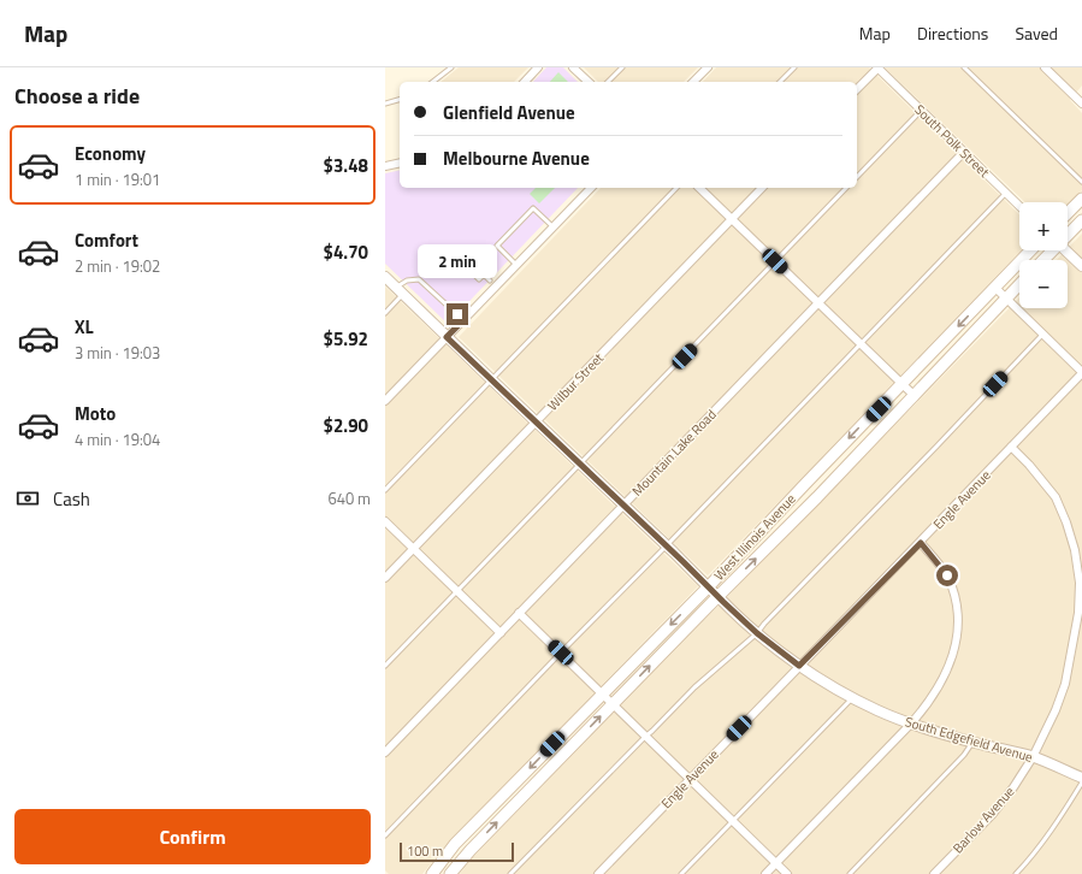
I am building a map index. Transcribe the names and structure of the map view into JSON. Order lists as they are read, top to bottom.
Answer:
{
  "streets": {
    "main road": ["West Illinois Avenue"],
    "street": [
      "South Polk Street",
      "Wilbur Street",
      "Mountain Lake Road",
      "Engle Avenue",
      "South Edgefield Avenue",
      "Barlow Avenue"
    ]
  },
  "crossings": [
    ["South Polk Street", "Mountain Lake Road"],
    ["Wilbur Street", "South Edgefield Avenue"],
    ["Mountain Lake Road", "South Edgefield Avenue"],
    ["Engle Avenue", "South Edgefield Avenue"],
    ["Engle Avenue", "Barlow Avenue"],
    ["West Illinois Avenue", "South Edgefield Avenue"],
    ["South Edgefield Avenue", "Barlow Avenue"]
  ],
  "scale_bar": "100 m",
  "page": {
    "header": "Map",
    "nav": ["Map", "Directions", "Saved"],
    "heading": "Choose a ride",
    "banner": ["Glenfield Avenue", "Melbourne Avenue"],
    "list": [
      {
        "name": "Economy",
        "note": "1 min · 19:01",
        "value": "$3.48"
      },
      {
        "name": "Comfort",
        "note": "2 min · 19:02",
        "value": "$4.70"
      },
      {
        "name": "XL",
        "note": "3 min · 19:03",
        "value": "$5.92"
      },
      {
        "name": "Moto",
        "note": "4 min · 19:04",
        "value": "$2.90"
      }
    ],
    "map_buttons": ["+", "−"],
    "bubble": "2 min",
    "pay": ["Cash", "640 m"],
    "buttons": "Confirm",
    "scale": "100 m"
  }
}
